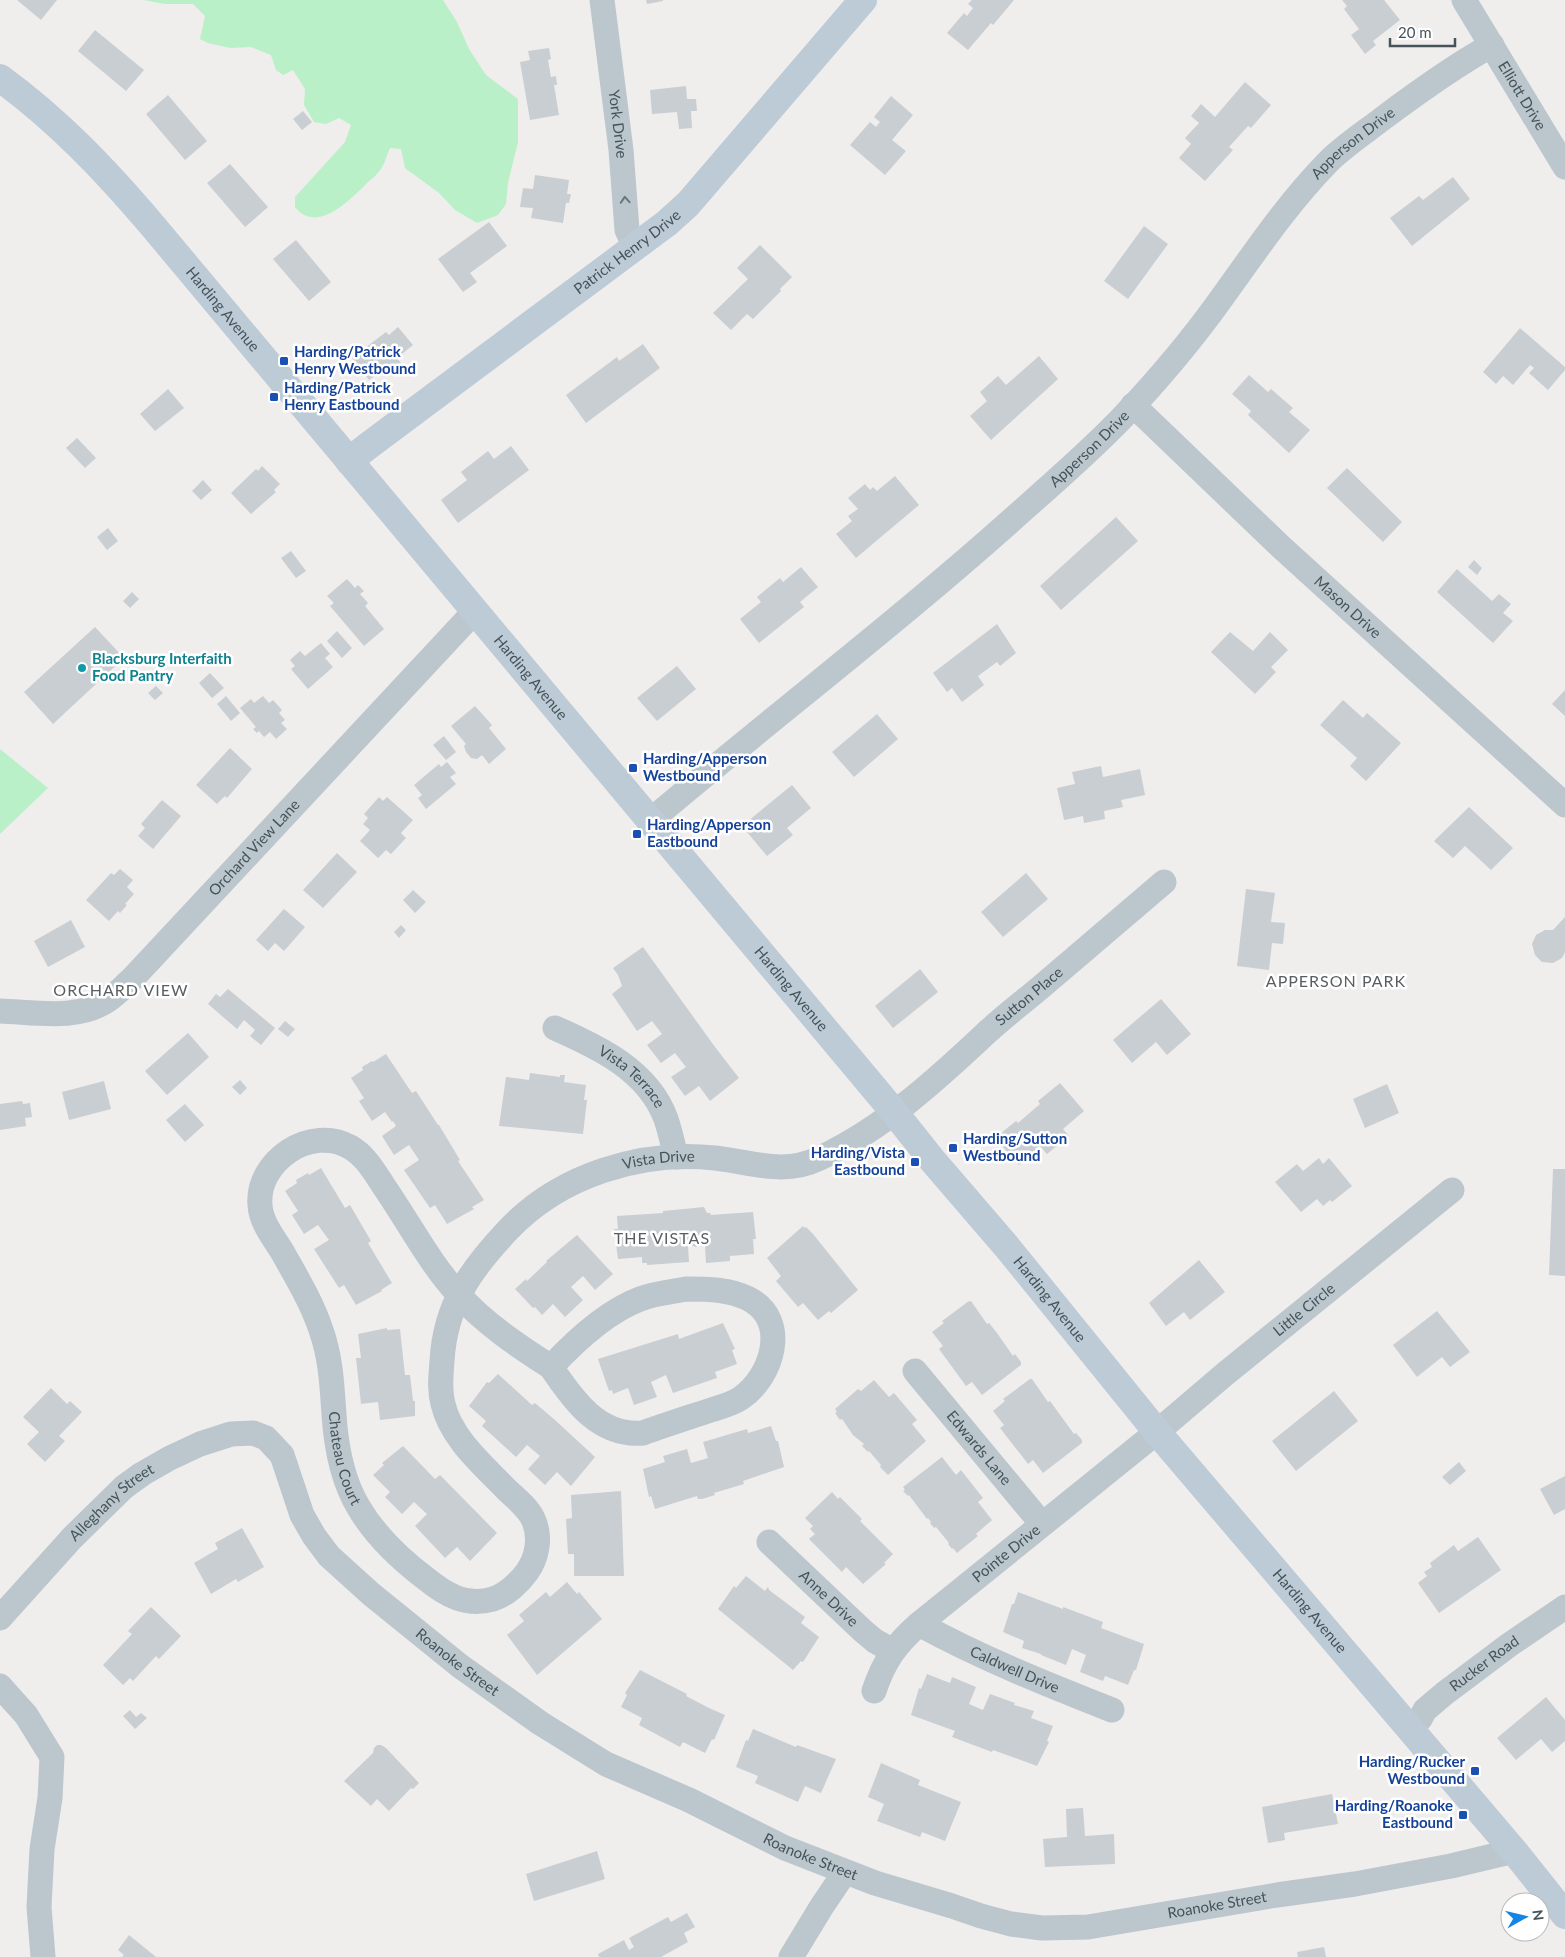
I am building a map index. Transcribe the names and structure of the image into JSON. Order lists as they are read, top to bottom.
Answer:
{
  "streets": {
    "main road": ["Patrick Henry Drive", "Harding Avenue"],
    "street": [
      "Elliott Drive",
      "York Drive",
      "Apperson Drive",
      "Mason Drive",
      "Orchard View Lane",
      "Sutton Place",
      "Vista Terrace",
      "Vista Drive",
      "Little Circle",
      "Edwards Lane",
      "Chateau Court",
      "Alleghany Street",
      "Pointe Drive",
      "Anne Drive",
      "Roanoke Street",
      "Rucker Road",
      "Caldwell Drive"
    ]
  },
  "crossings": [
    ["Elliott Drive", "Apperson Drive"],
    ["York Drive", "Patrick Henry Drive"],
    ["Apperson Drive", "Harding Avenue"],
    ["Apperson Drive", "Mason Drive"],
    ["Patrick Henry Drive", "Harding Avenue"],
    ["Harding Avenue", "Orchard View Lane"],
    ["Harding Avenue", "Sutton Place"],
    ["Harding Avenue", "Vista Drive"],
    ["Harding Avenue", "Little Circle"],
    ["Harding Avenue", "Pointe Drive"],
    ["Harding Avenue", "Roanoke Street"],
    ["Harding Avenue", "Rucker Road"],
    ["Sutton Place", "Vista Drive"],
    ["Vista Terrace", "Vista Drive"],
    ["Vista Drive", "Chateau Court"],
    ["Little Circle", "Pointe Drive"],
    ["Edwards Lane", "Pointe Drive"],
    ["Alleghany Street", "Roanoke Street"],
    ["Pointe Drive", "Anne Drive"],
    ["Pointe Drive", "Caldwell Drive"]
  ],
  "one_way": ["York Drive"],
  "districts": ["APPERSON PARK", "ORCHARD VIEW", "THE VISTAS"],
  "places": {
    "transit": [
      "Harding/Patrick Henry Westbound",
      "Harding/Patrick Henry Eastbound",
      "Harding/Apperson Westbound",
      "Harding/Apperson Eastbound",
      "Harding/Sutton Westbound",
      "Harding/Vista Eastbound",
      "Harding/Rucker Westbound",
      "Harding/Roanoke Eastbound"
    ],
    "other": ["Blacksburg Interfaith Food Pantry"]
  },
  "scale_bar": "20 m",
  "north": "right"
}
